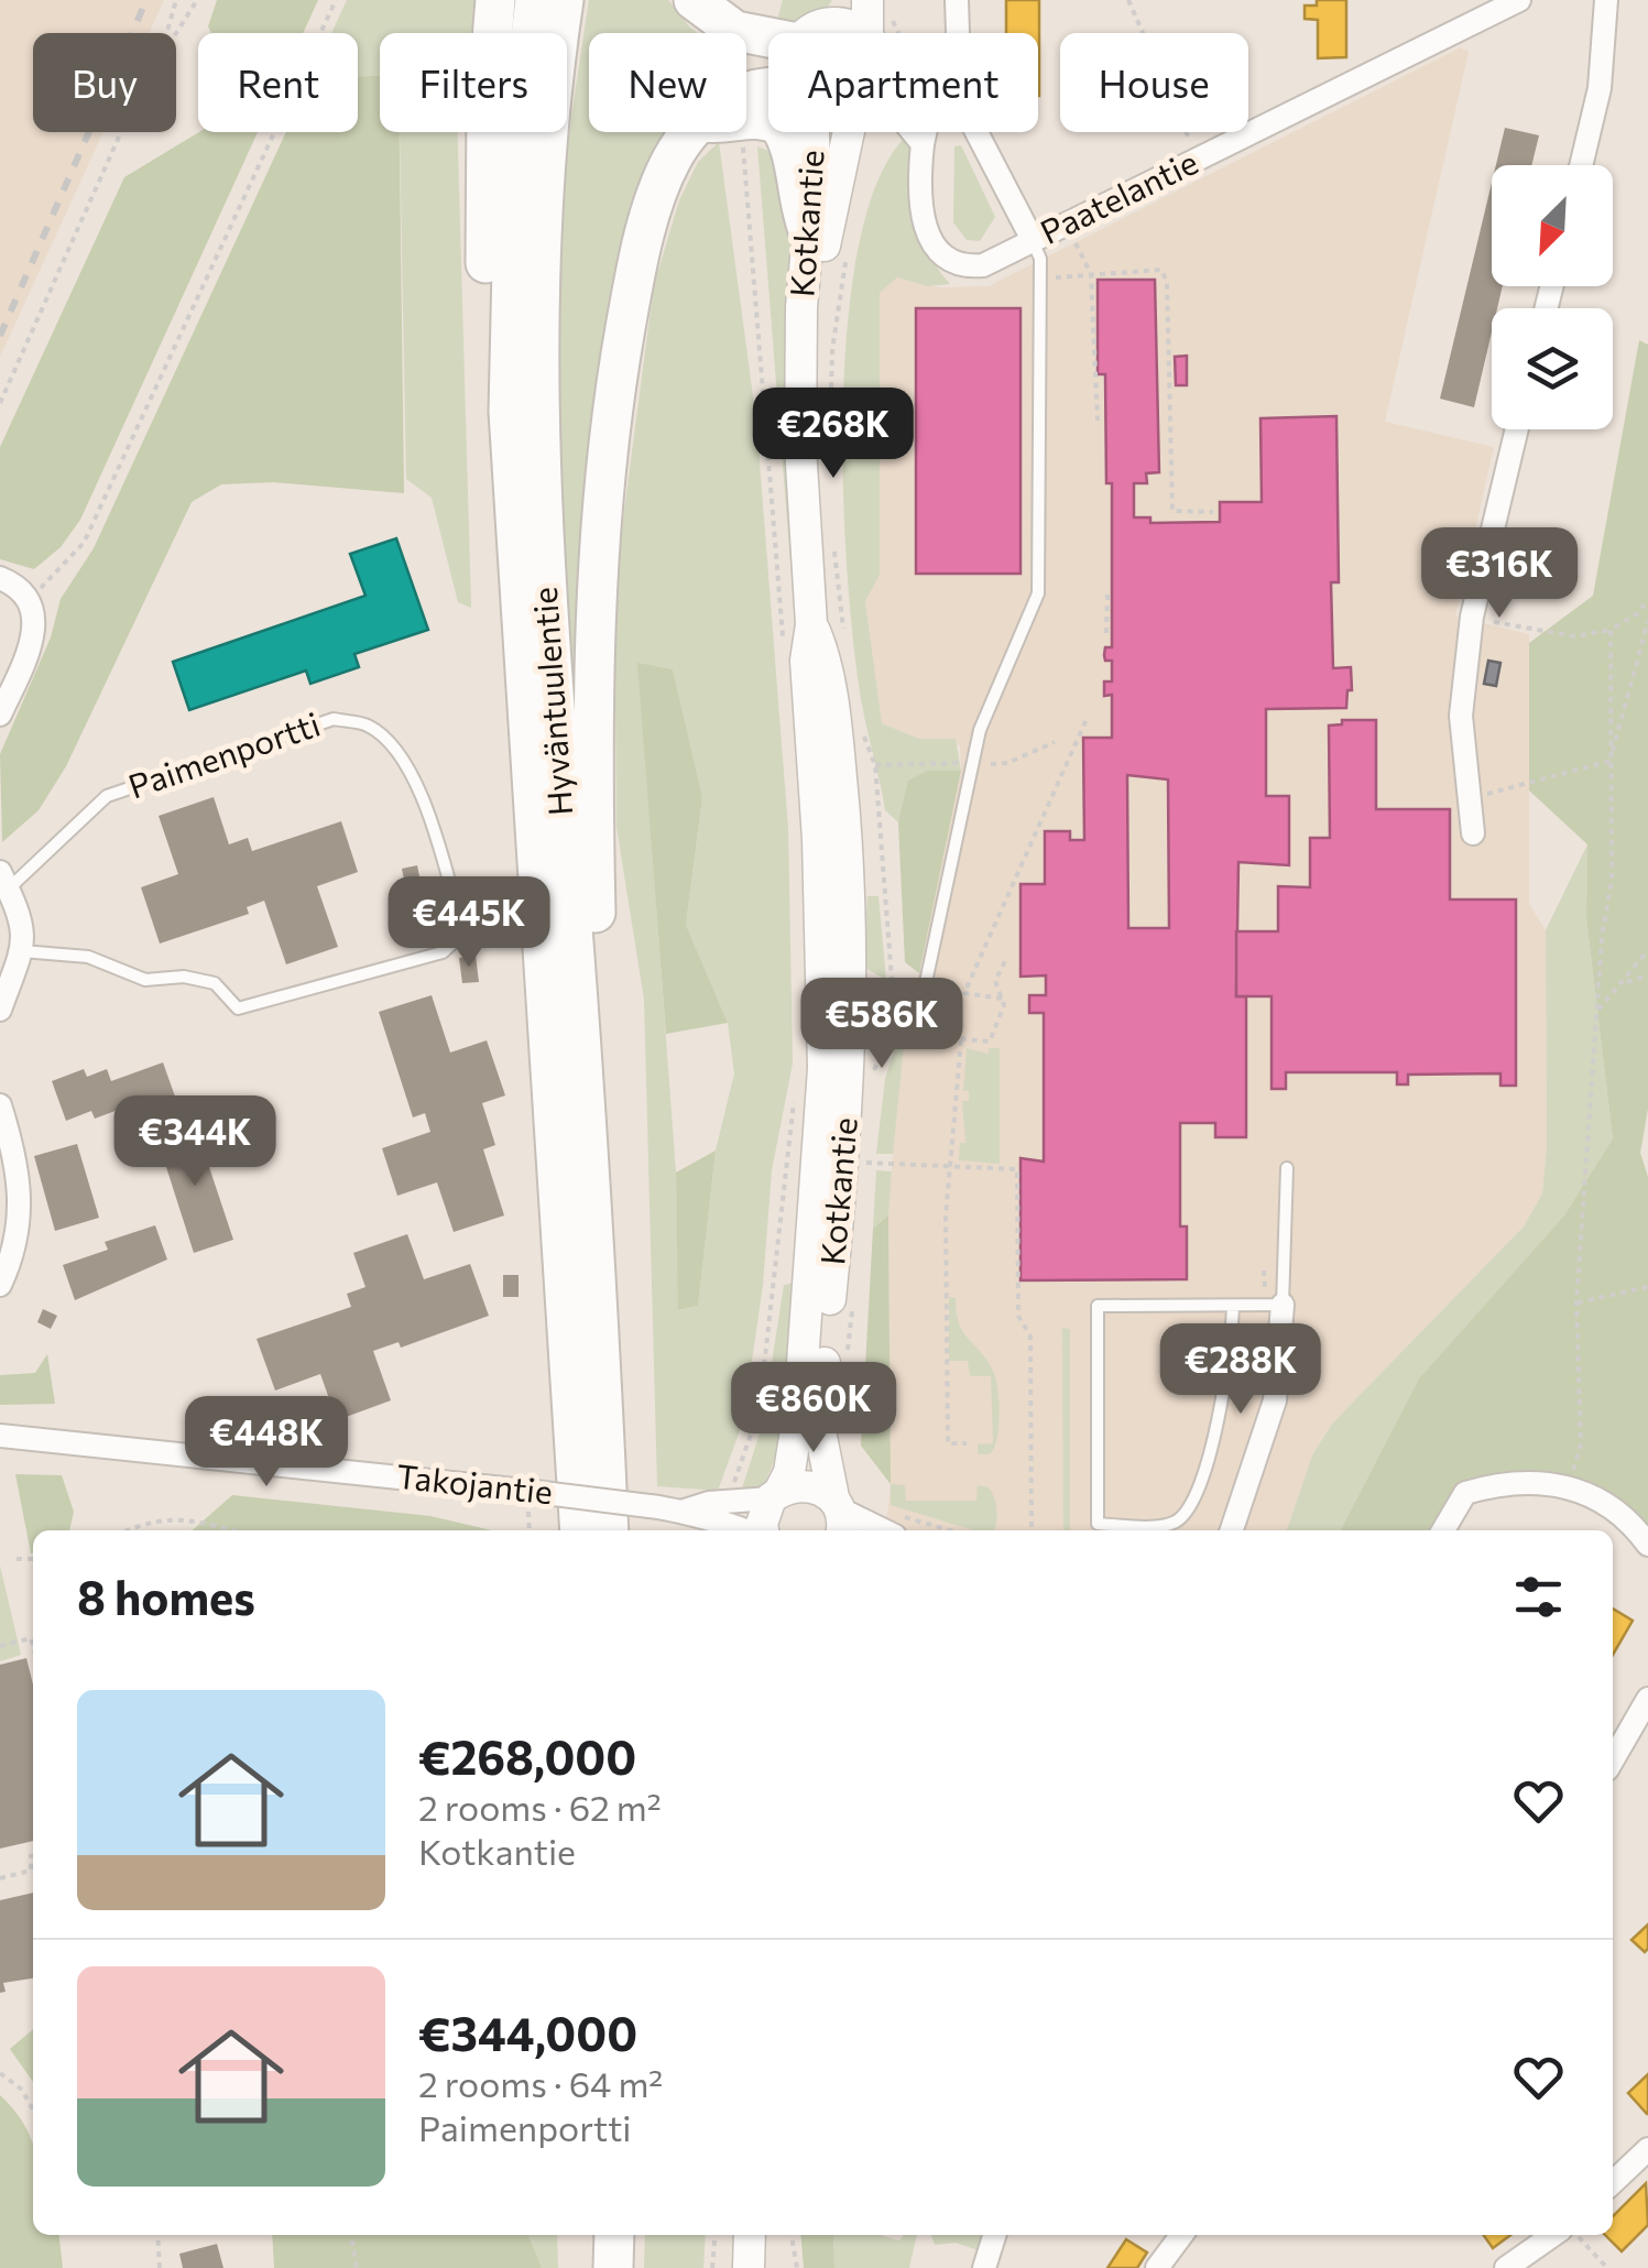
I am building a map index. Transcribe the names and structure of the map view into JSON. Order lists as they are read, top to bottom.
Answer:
{
  "streets": {
    "highway": ["Hyväntuulentie"],
    "street": [
      "Paatelantie",
      "Kotkantie",
      "Paimenportti",
      "Takojantie"
    ]
  },
  "crossings": [
    ["Kotkantie", "Takojantie"]
  ],
  "north": "bottom left",
  "page": {
    "chip": [
      "Buy",
      "Rent",
      "Filters",
      "New",
      "Apartment",
      "House"
    ],
    "price": [
      "€268K",
      "€316K",
      "€445K",
      "€586K",
      "€344K",
      "€288K",
      "€860K",
      "€448K"
    ],
    "heading": "8 homes",
    "list": [
      {
        "name": "€268,000",
        "note": "2 rooms · 62 m² · Kotkantie"
      },
      {
        "name": "€344,000",
        "note": "2 rooms · 64 m² · Paimenportti"
      }
    ]
  }
}
